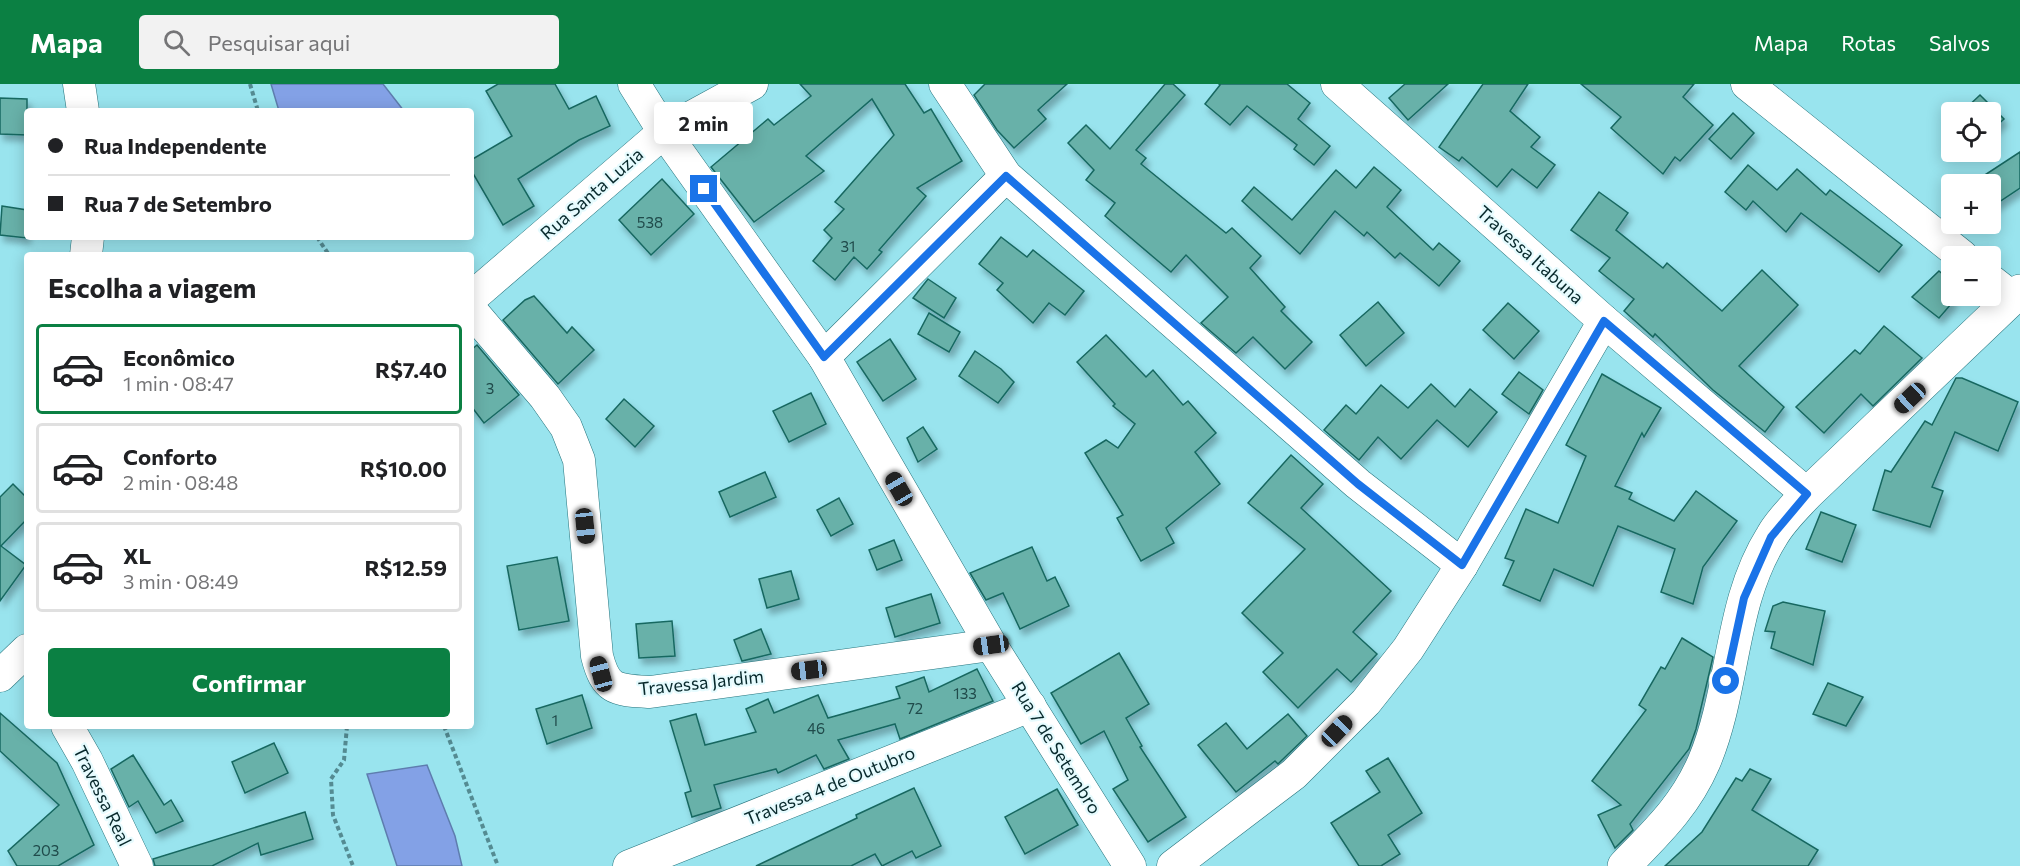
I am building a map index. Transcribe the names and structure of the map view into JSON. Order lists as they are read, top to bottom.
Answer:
{
  "streets": {
    "street": [
      "Rua Santa Luzia",
      "Travessa Itabuna",
      "Travessa Jardim",
      "Rua 7 de Setembro",
      "Travessa 4 de Outubro",
      "Travessa Real"
    ]
  },
  "crossings": [
    ["Rua Santa Luzia", "Rua 7 de Setembro"],
    ["Travessa Jardim", "Rua 7 de Setembro"],
    ["Rua 7 de Setembro", "Travessa 4 de Outubro"]
  ],
  "house_numbers": [
    "538",
    "31",
    "3",
    "133",
    "72",
    "1",
    "46",
    "203"
  ],
  "page": {
    "header": "Mapa",
    "search": "Pesquisar aqui",
    "nav": ["Mapa", "Rotas", "Salvos"],
    "map_buttons": ["+", "−"],
    "bubble": "2 min",
    "banner": ["Rua Independente", "Rua 7 de Setembro"],
    "heading": "Escolha a viagem",
    "list": [
      {
        "name": "Econômico",
        "note": "1 min · 08:47",
        "value": "R$7.40"
      },
      {
        "name": "Conforto",
        "note": "2 min · 08:48",
        "value": "R$10.00"
      },
      {
        "name": "XL",
        "note": "3 min · 08:49",
        "value": "R$12.59"
      }
    ],
    "buttons": "Confirmar"
  }
}
